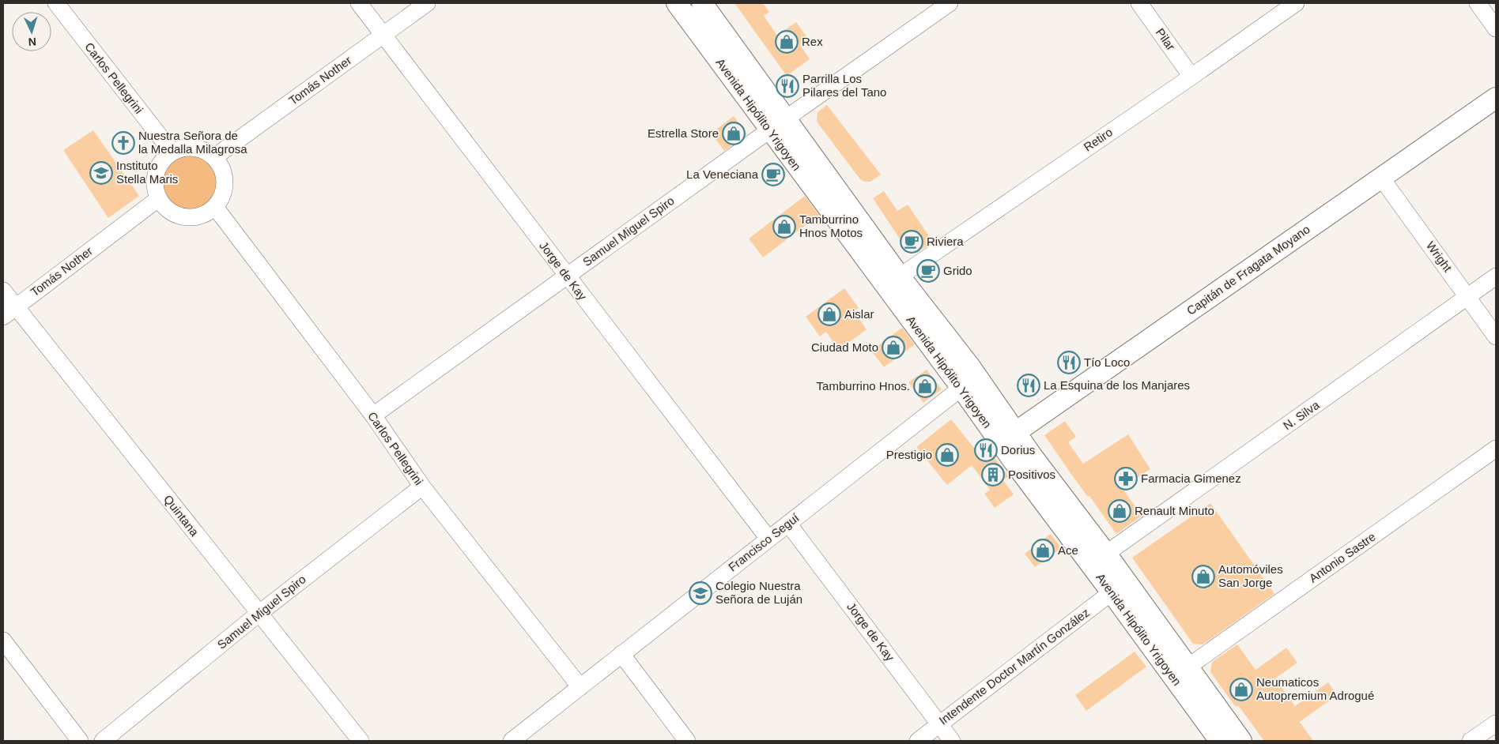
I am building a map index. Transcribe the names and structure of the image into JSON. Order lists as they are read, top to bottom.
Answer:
{
  "streets": {
    "main road": ["Avenida Hipólito Yrigoyen", "Capitán de Fragata Moyano"],
    "street": [
      "Pilar",
      "Carlos Pellegrini",
      "Tomás Nother",
      "Retiro",
      "Samuel Miguel Spiro",
      "Wright",
      "Jorge de Kay",
      "N. Silva",
      "Quintana",
      "Francisco Seguí",
      "Antonio Sastre",
      "Intendente Doctor Martín González"
    ]
  },
  "crossings": [
    ["Pilar", "Retiro"],
    ["Carlos Pellegrini", "Tomás Nother"],
    ["Carlos Pellegrini", "Samuel Miguel Spiro"],
    ["Carlos Pellegrini", "Francisco Seguí"],
    ["Tomás Nother", "Jorge de Kay"],
    ["Tomás Nother", "Quintana"],
    ["Avenida Hipólito Yrigoyen", "Retiro"],
    ["Avenida Hipólito Yrigoyen", "Samuel Miguel Spiro"],
    ["Avenida Hipólito Yrigoyen", "Capitán de Fragata Moyano"],
    ["Avenida Hipólito Yrigoyen", "N. Silva"],
    ["Avenida Hipólito Yrigoyen", "Francisco Seguí"],
    ["Avenida Hipólito Yrigoyen", "Antonio Sastre"],
    ["Avenida Hipólito Yrigoyen", "Intendente Doctor Martín González"],
    ["Samuel Miguel Spiro", "Jorge de Kay"],
    ["Samuel Miguel Spiro", "Quintana"],
    ["Wright", "Capitán de Fragata Moyano"],
    ["Wright", "N. Silva"],
    ["Jorge de Kay", "Francisco Seguí"],
    ["Jorge de Kay", "Intendente Doctor Martín González"]
  ],
  "places": {
    "shop": [
      "Rex",
      "Estrella Store",
      "Tamburrino Hnos Motos",
      "Aislar",
      "Ciudad Moto",
      "Tamburrino Hnos.",
      "Prestigio",
      "Renault Minuto",
      "Ace",
      "Automóviles San Jorge",
      "Neumaticos Autopremium Adrogué"
    ],
    "restaurant": [
      "Parrilla Los Pilares del Tano",
      "Tío Loco",
      "La Esquina de los Manjares",
      "Dorius"
    ],
    "church": ["Nuestra Señora de la Medalla Milagrosa"],
    "school or university": ["Instituto Stella Maris", "Colegio Nuestra Señora de Luján"],
    "cafe": ["La Veneciana", "Riviera", "Grido"],
    "building": ["Positivos"],
    "pharmacy": ["Farmacia Gimenez"]
  },
  "north": "bottom"
}
